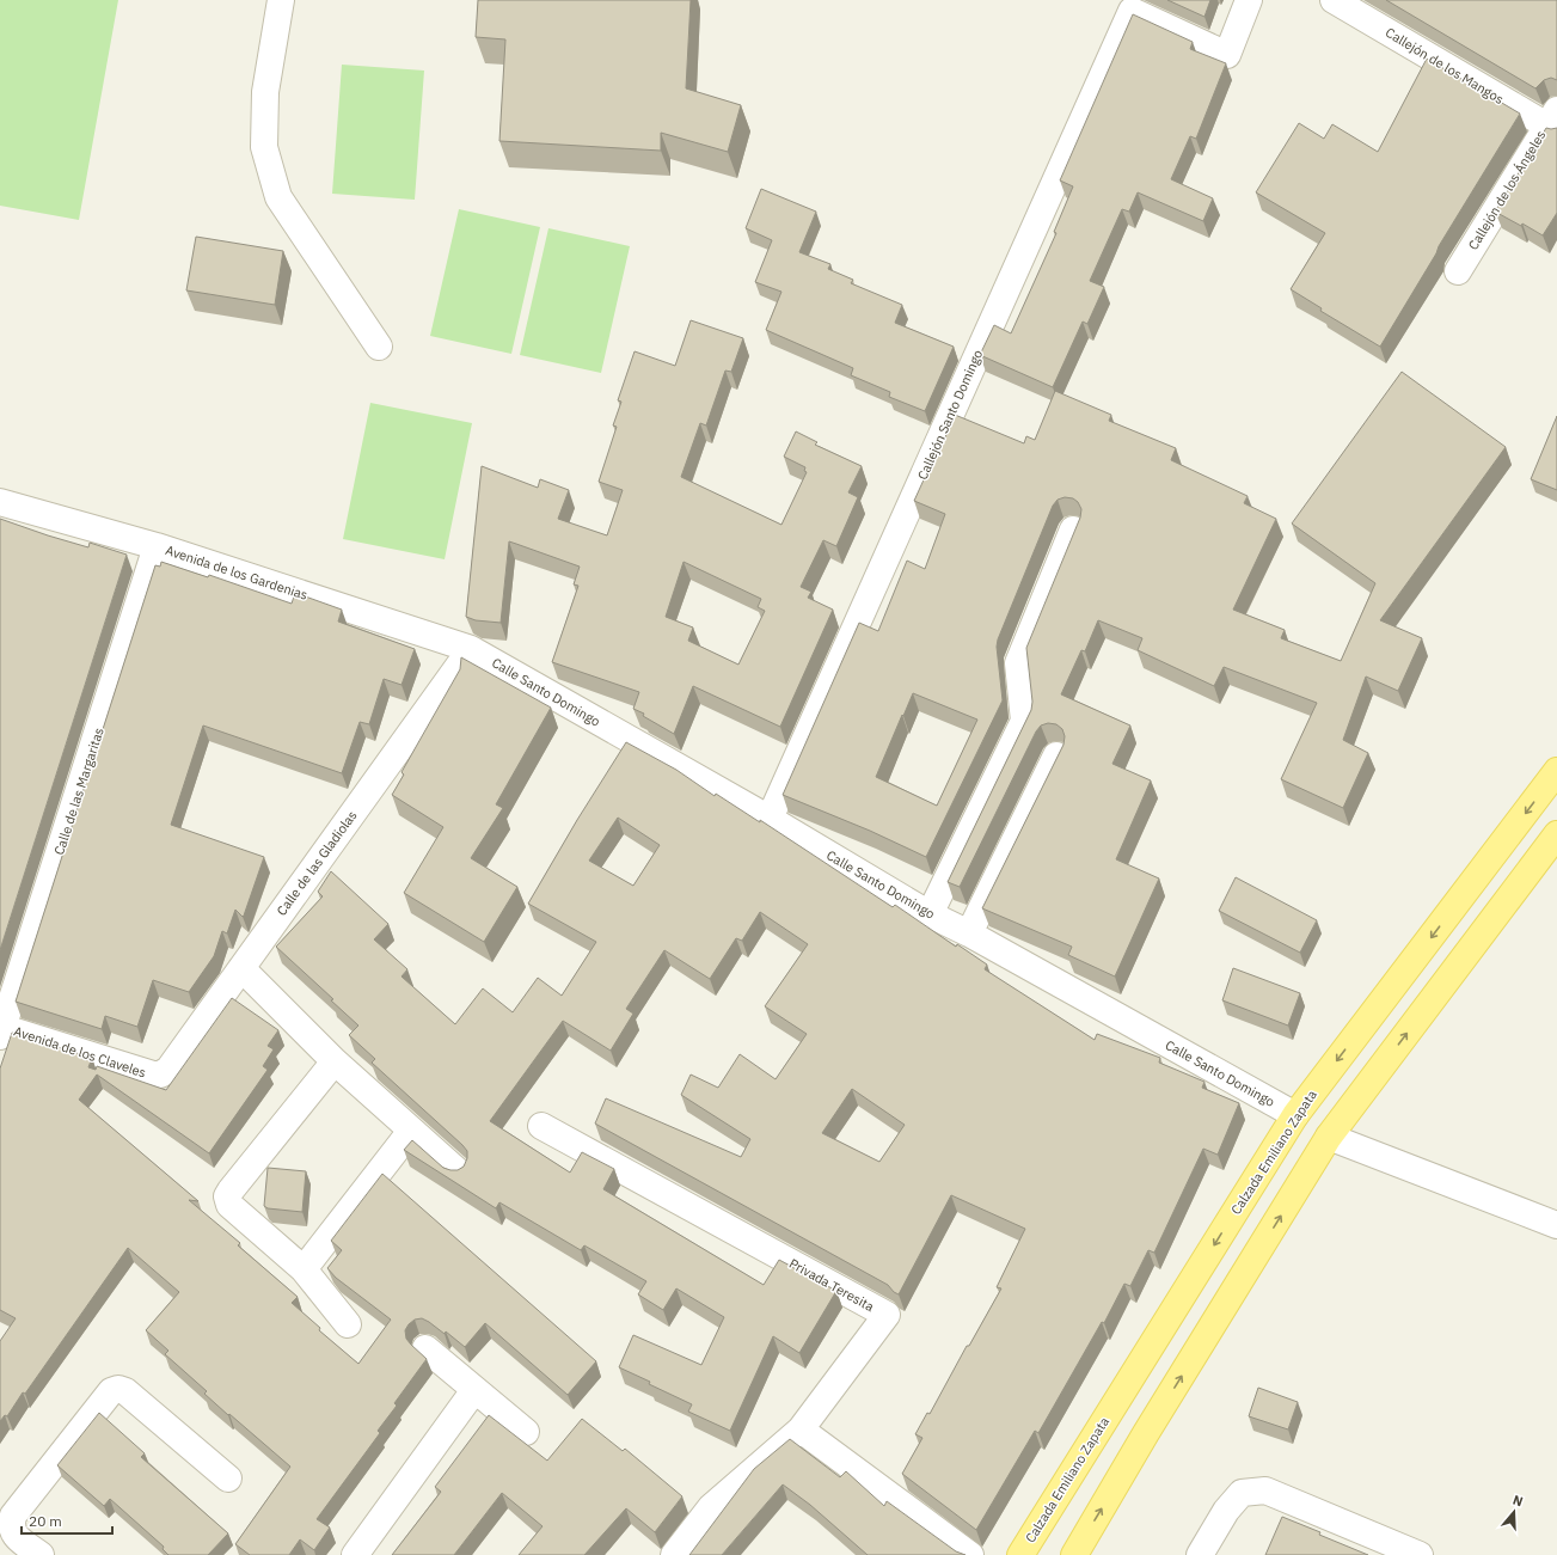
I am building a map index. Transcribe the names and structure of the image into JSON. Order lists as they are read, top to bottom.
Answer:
{
  "streets": {
    "main road": ["Calzada Emiliano Zapata"],
    "street": [
      "Callejón de los Mangos",
      "Callejón de los Ángeles",
      "Callejón Santo Domingo",
      "Avenida de los Gardenias",
      "Calle Santo Domingo",
      "Calle de las Margaritas",
      "Calle de las Gladiolas",
      "Avenida de los Claveles",
      "Privada Teresita"
    ]
  },
  "crossings": [
    ["Callejón de los Mangos", "Callejón de los Ángeles"],
    ["Callejón Santo Domingo", "Calle Santo Domingo"],
    ["Avenida de los Gardenias", "Calle Santo Domingo"],
    ["Avenida de los Gardenias", "Calle de las Margaritas"],
    ["Avenida de los Gardenias", "Calle de las Gladiolas"],
    ["Calle Santo Domingo", "Calle de las Gladiolas"],
    ["Calle Santo Domingo", "Calzada Emiliano Zapata"],
    ["Calle de las Margaritas", "Avenida de los Claveles"],
    ["Calle de las Gladiolas", "Avenida de los Claveles"]
  ],
  "scale_bar": "20 m",
  "north": "top"
}
